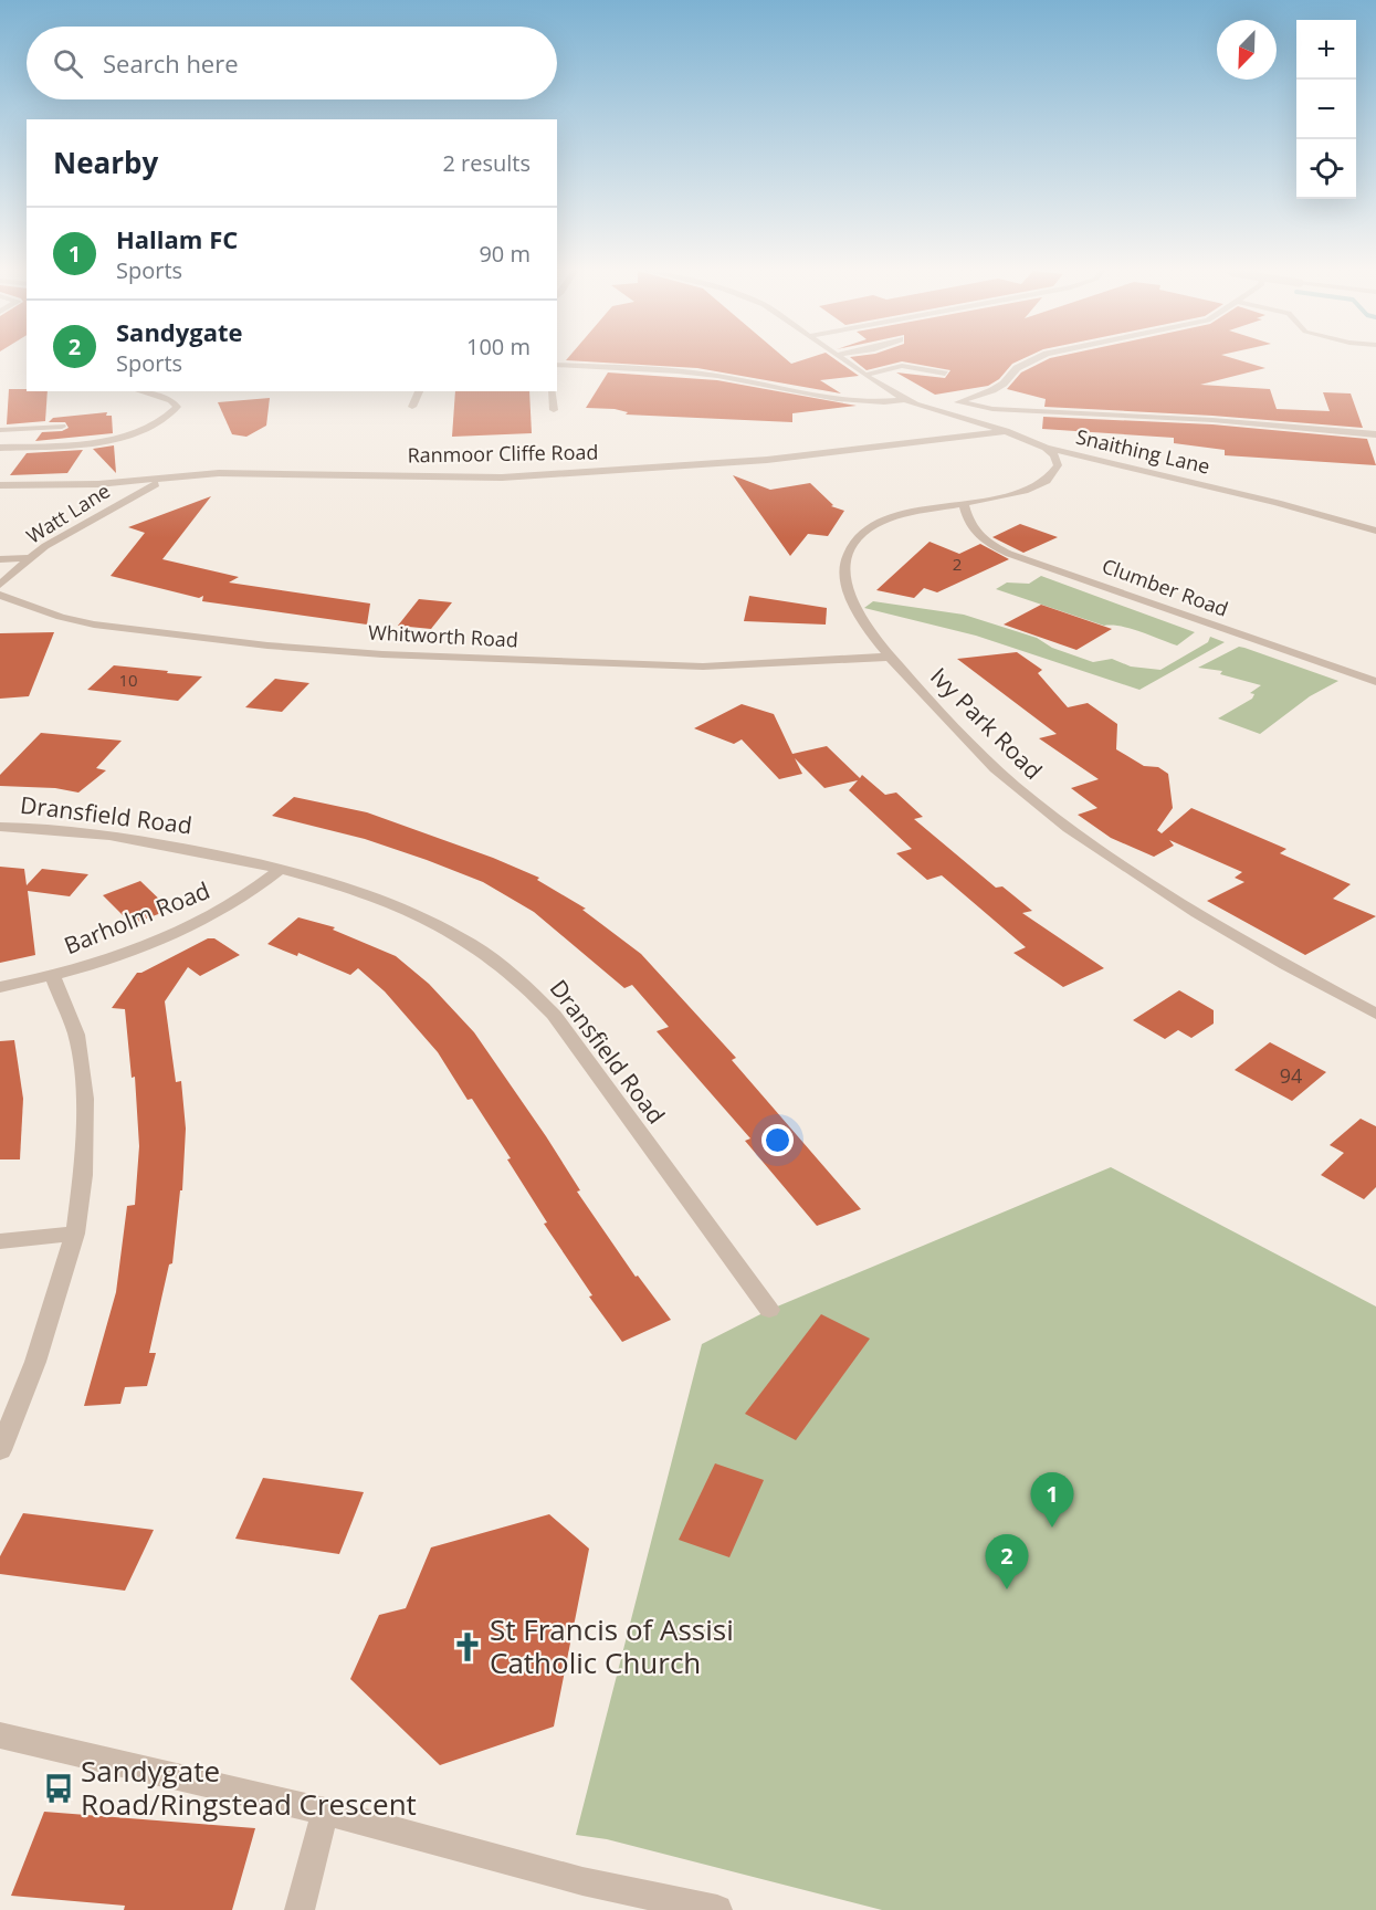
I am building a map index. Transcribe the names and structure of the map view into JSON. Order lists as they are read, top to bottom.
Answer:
{
  "streets": {
    "street": [
      "Snaithing Lane",
      "Ranmoor Cliffe Road",
      "Watt Lane",
      "Clumber Road",
      "Whitworth Road",
      "Ivy Park Road",
      "Dransfield Road",
      "Barholm Road"
    ]
  },
  "crossings": [
    ["Snaithing Lane", "Ranmoor Cliffe Road"],
    ["Snaithing Lane", "Ivy Park Road"],
    ["Ranmoor Cliffe Road", "Watt Lane"],
    ["Clumber Road", "Ivy Park Road"],
    ["Whitworth Road", "Ivy Park Road"],
    ["Dransfield Road", "Barholm Road"]
  ],
  "places": {
    "church": ["St Francis of Assisi Catholic Church"],
    "bus stop": ["Sandygate Road/Ringstead Crescent"]
  },
  "house_numbers": ["2", "10", "94"],
  "north": "bottom left",
  "page": {
    "map_buttons": ["+", "−"],
    "search": "Search here",
    "heading": ["Nearby", "2 results"],
    "list": [
      {
        "mark": "1",
        "name": "Hallam FC",
        "note": "Sports",
        "value": "90 m"
      },
      {
        "mark": "2",
        "name": "Sandygate",
        "note": "Sports",
        "value": "100 m"
      }
    ],
    "pins": ["1", "2"]
  }
}
